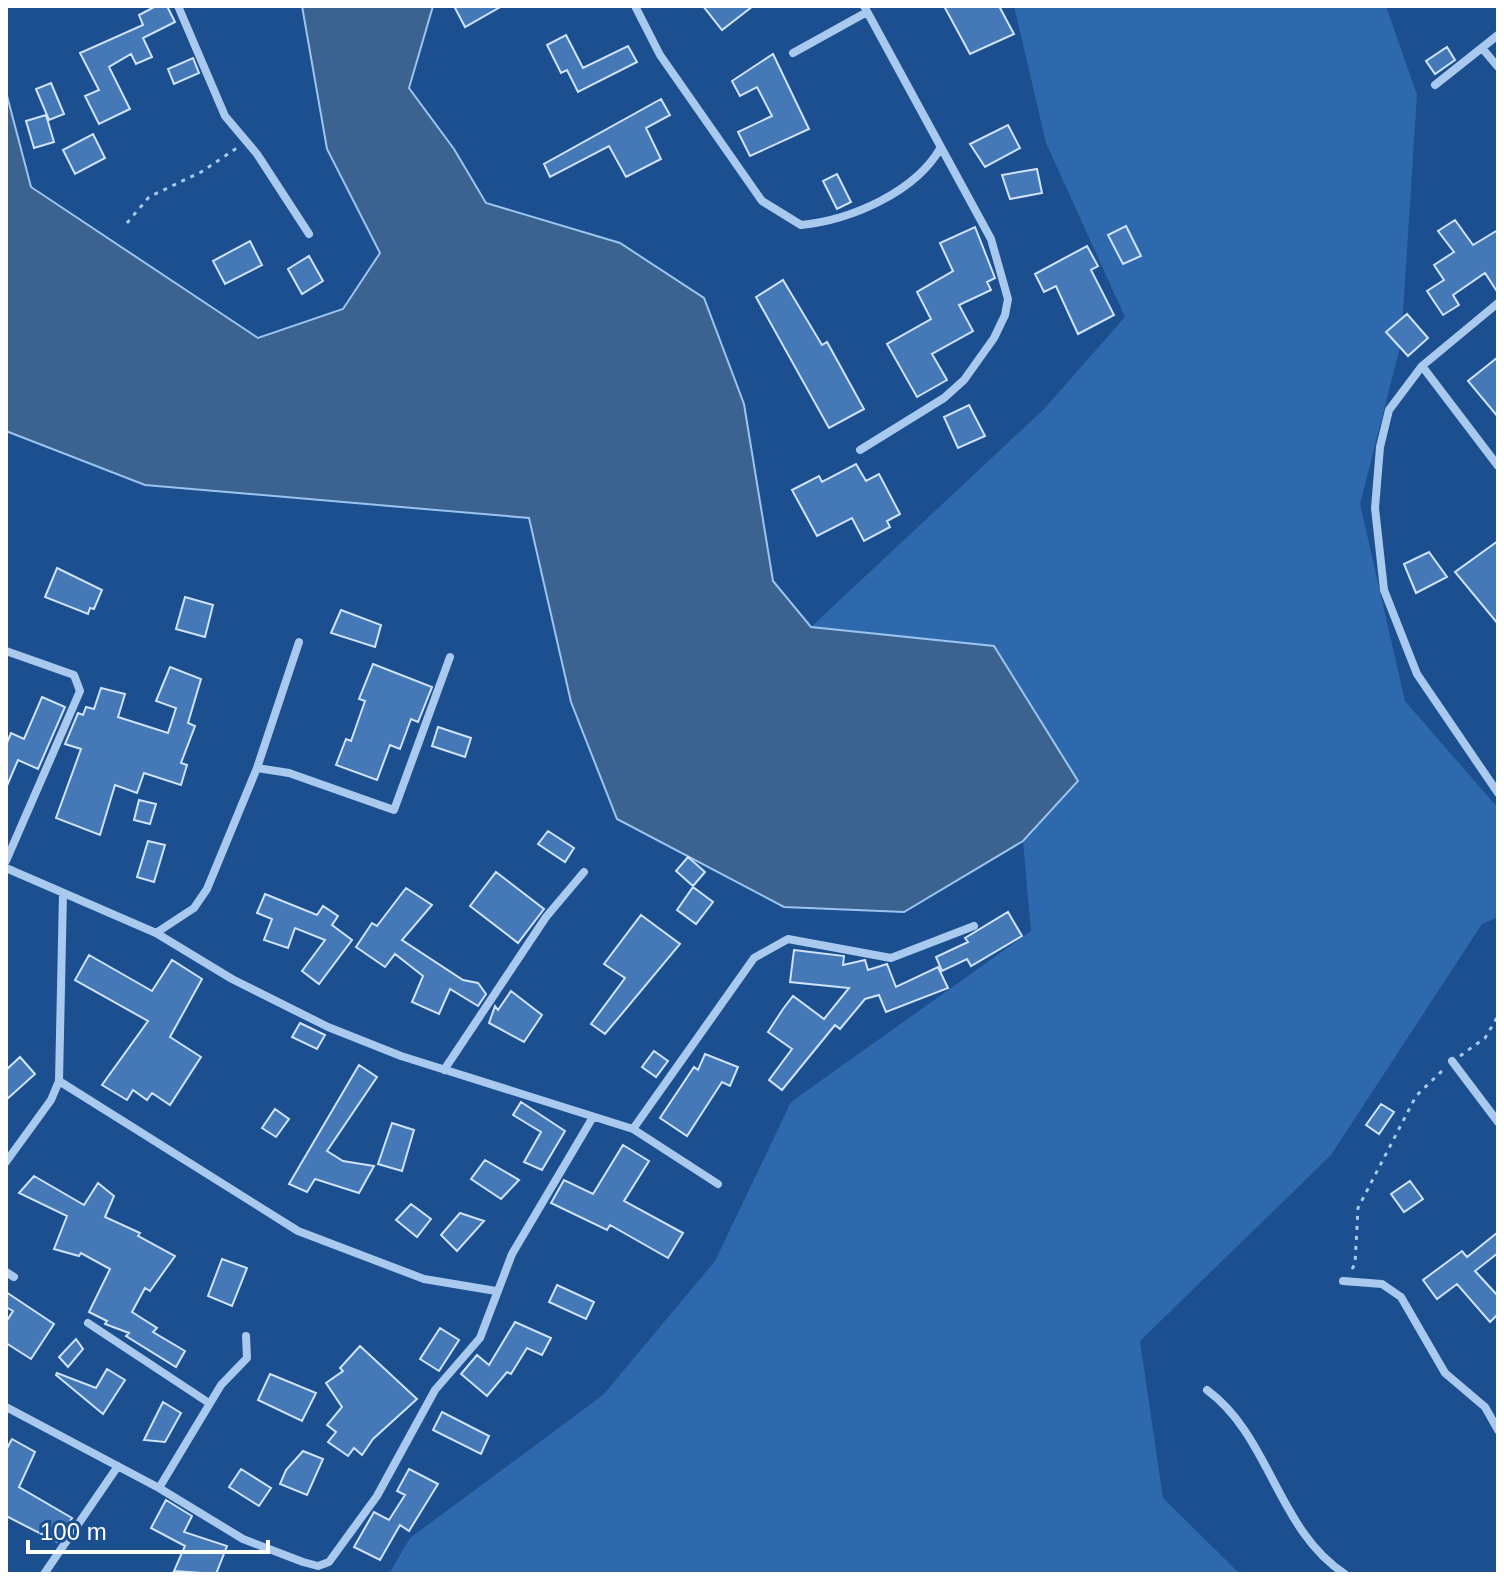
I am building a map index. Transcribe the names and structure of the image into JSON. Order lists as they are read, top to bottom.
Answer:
{
  "scale_bar": "100 m"
}
